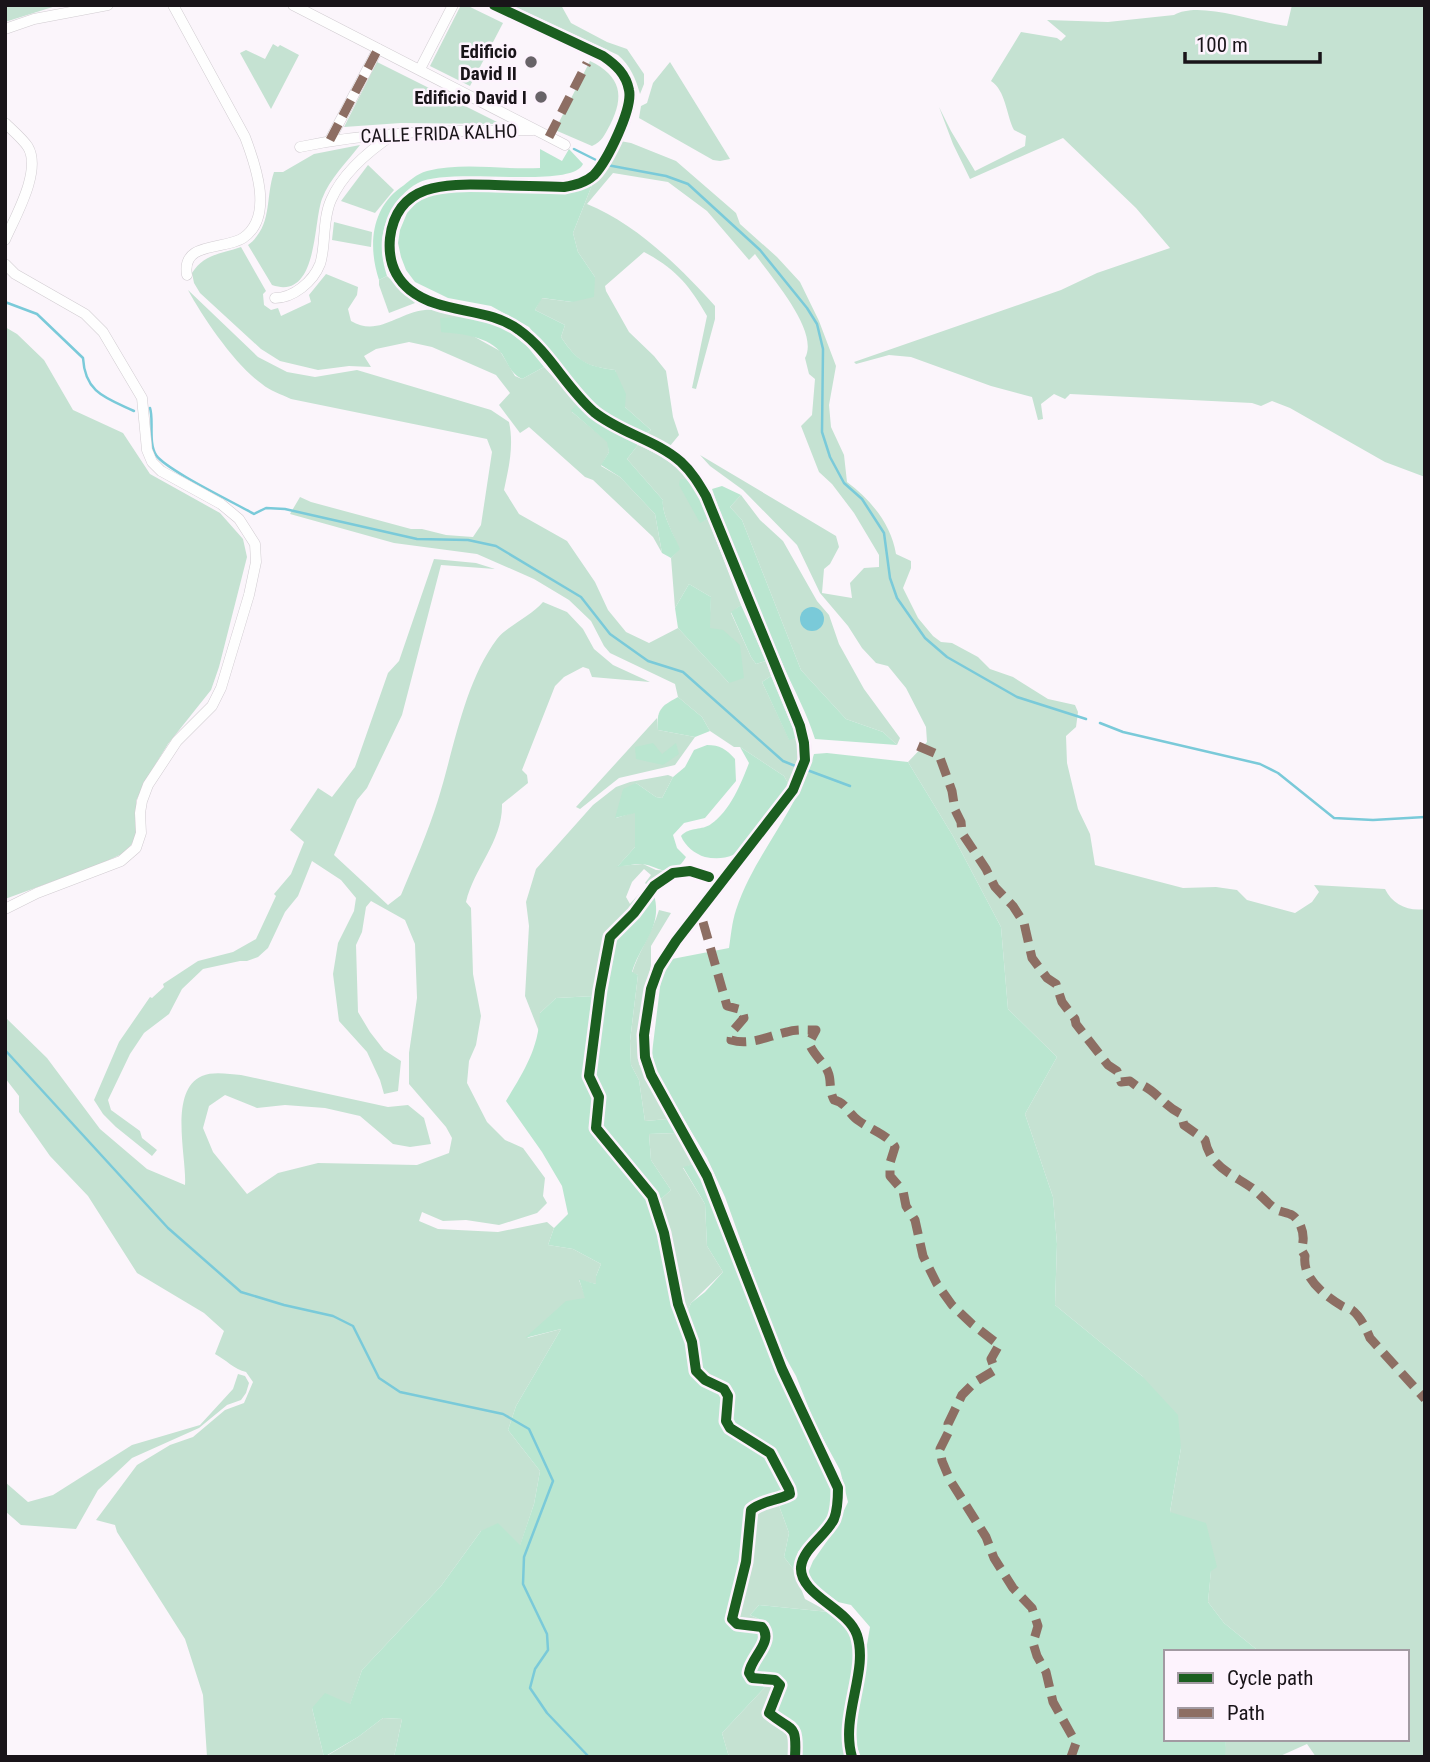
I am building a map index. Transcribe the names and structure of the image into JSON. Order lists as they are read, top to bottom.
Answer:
{
  "streets": {
    "street": ["CALLE FRIDA KALHO"]
  },
  "places": ["Edificio David II", "Edificio David I"],
  "legend": ["Cycle path", "Path"],
  "scale_bar": "100 m"
}
